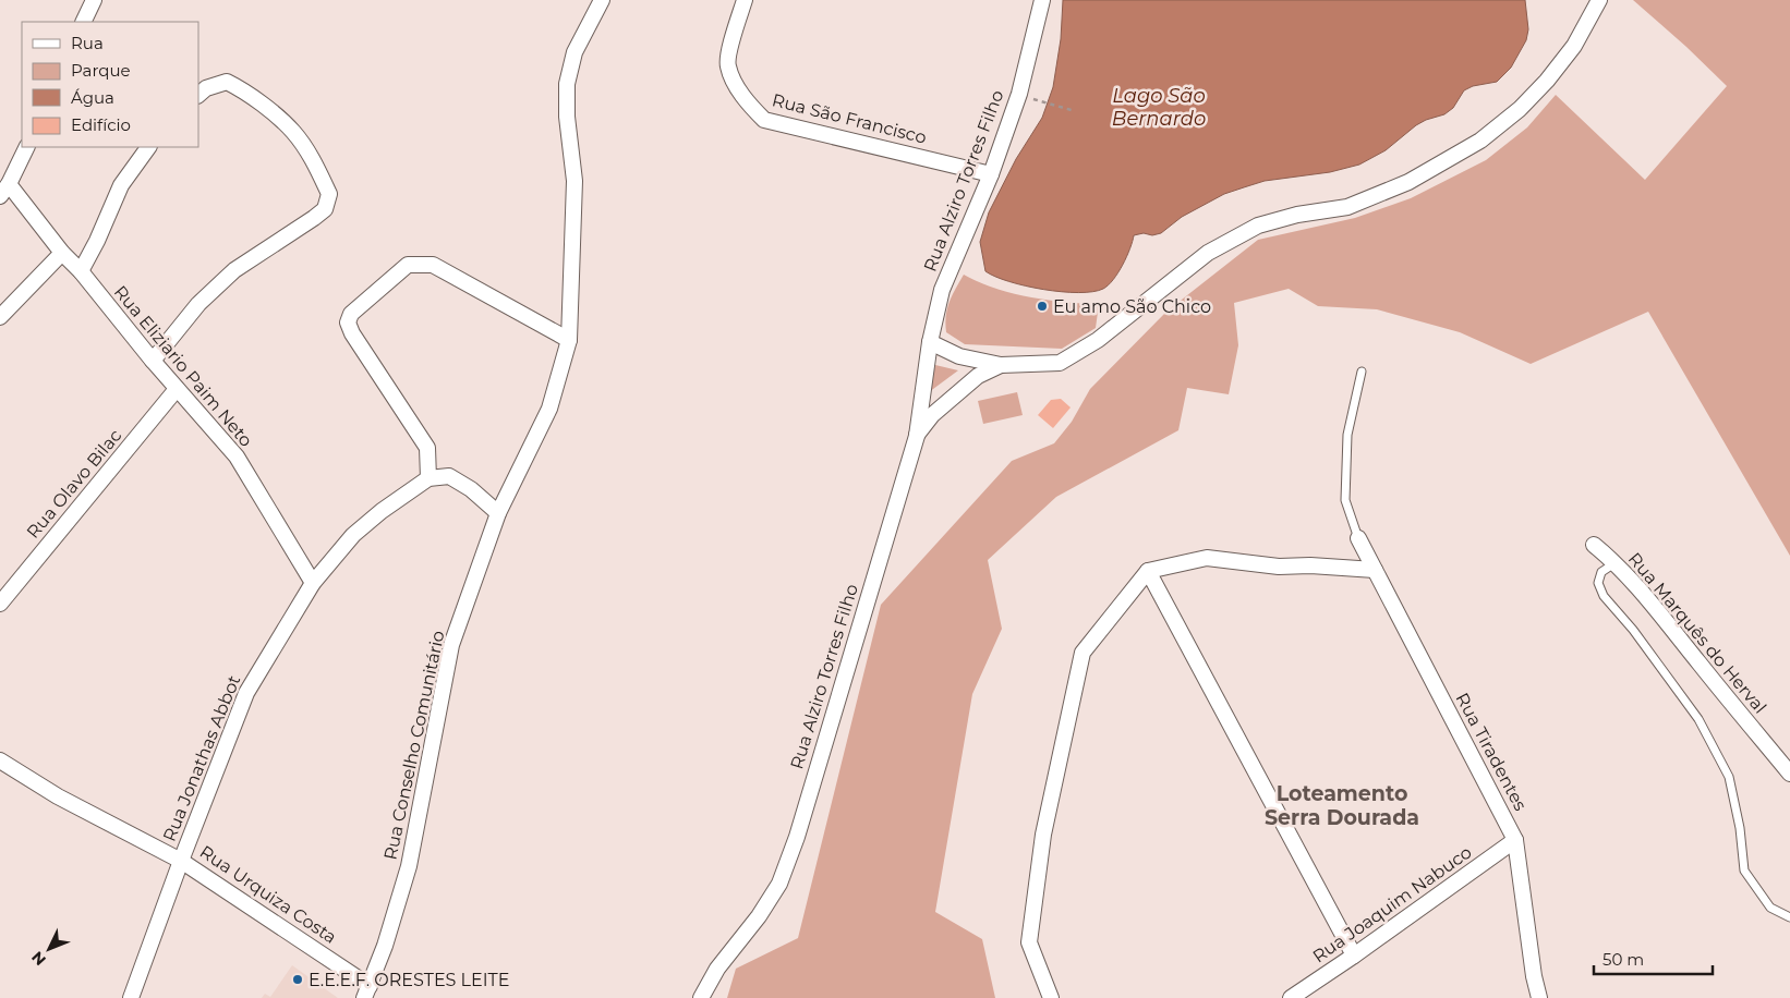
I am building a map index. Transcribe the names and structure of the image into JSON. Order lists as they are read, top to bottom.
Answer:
{
  "streets": {
    "street": [
      "Rua São Francisco",
      "Rua Alziro Torres Filho",
      "Rua Eliziario Paim Neto",
      "Rua Olavo Bilac",
      "Rua Marquês do Herval",
      "Rua Conselho Comunitário",
      "Rua Tiradentes",
      "Rua Jonathas Abbot",
      "Rua Urquiza Costa",
      "Rua Joaquim Nabuco"
    ]
  },
  "crossings": [
    ["Rua São Francisco", "Rua Alziro Torres Filho"],
    ["Rua Eliziario Paim Neto", "Rua Olavo Bilac"],
    ["Rua Eliziario Paim Neto", "Rua Jonathas Abbot"],
    ["Rua Conselho Comunitário", "Rua Urquiza Costa"],
    ["Rua Tiradentes", "Rua Joaquim Nabuco"],
    ["Rua Jonathas Abbot", "Rua Urquiza Costa"]
  ],
  "districts": ["Loteamento Serra Dourada"],
  "water": ["Lago São Bernardo"],
  "places": ["Eu amo São Chico", "E.E.E.F. ORESTES LEITE"],
  "legend": [
    "Rua",
    "Parque",
    "Água",
    "Edifício"
  ],
  "scale_bar": "50 m",
  "north": "bottom left"
}
